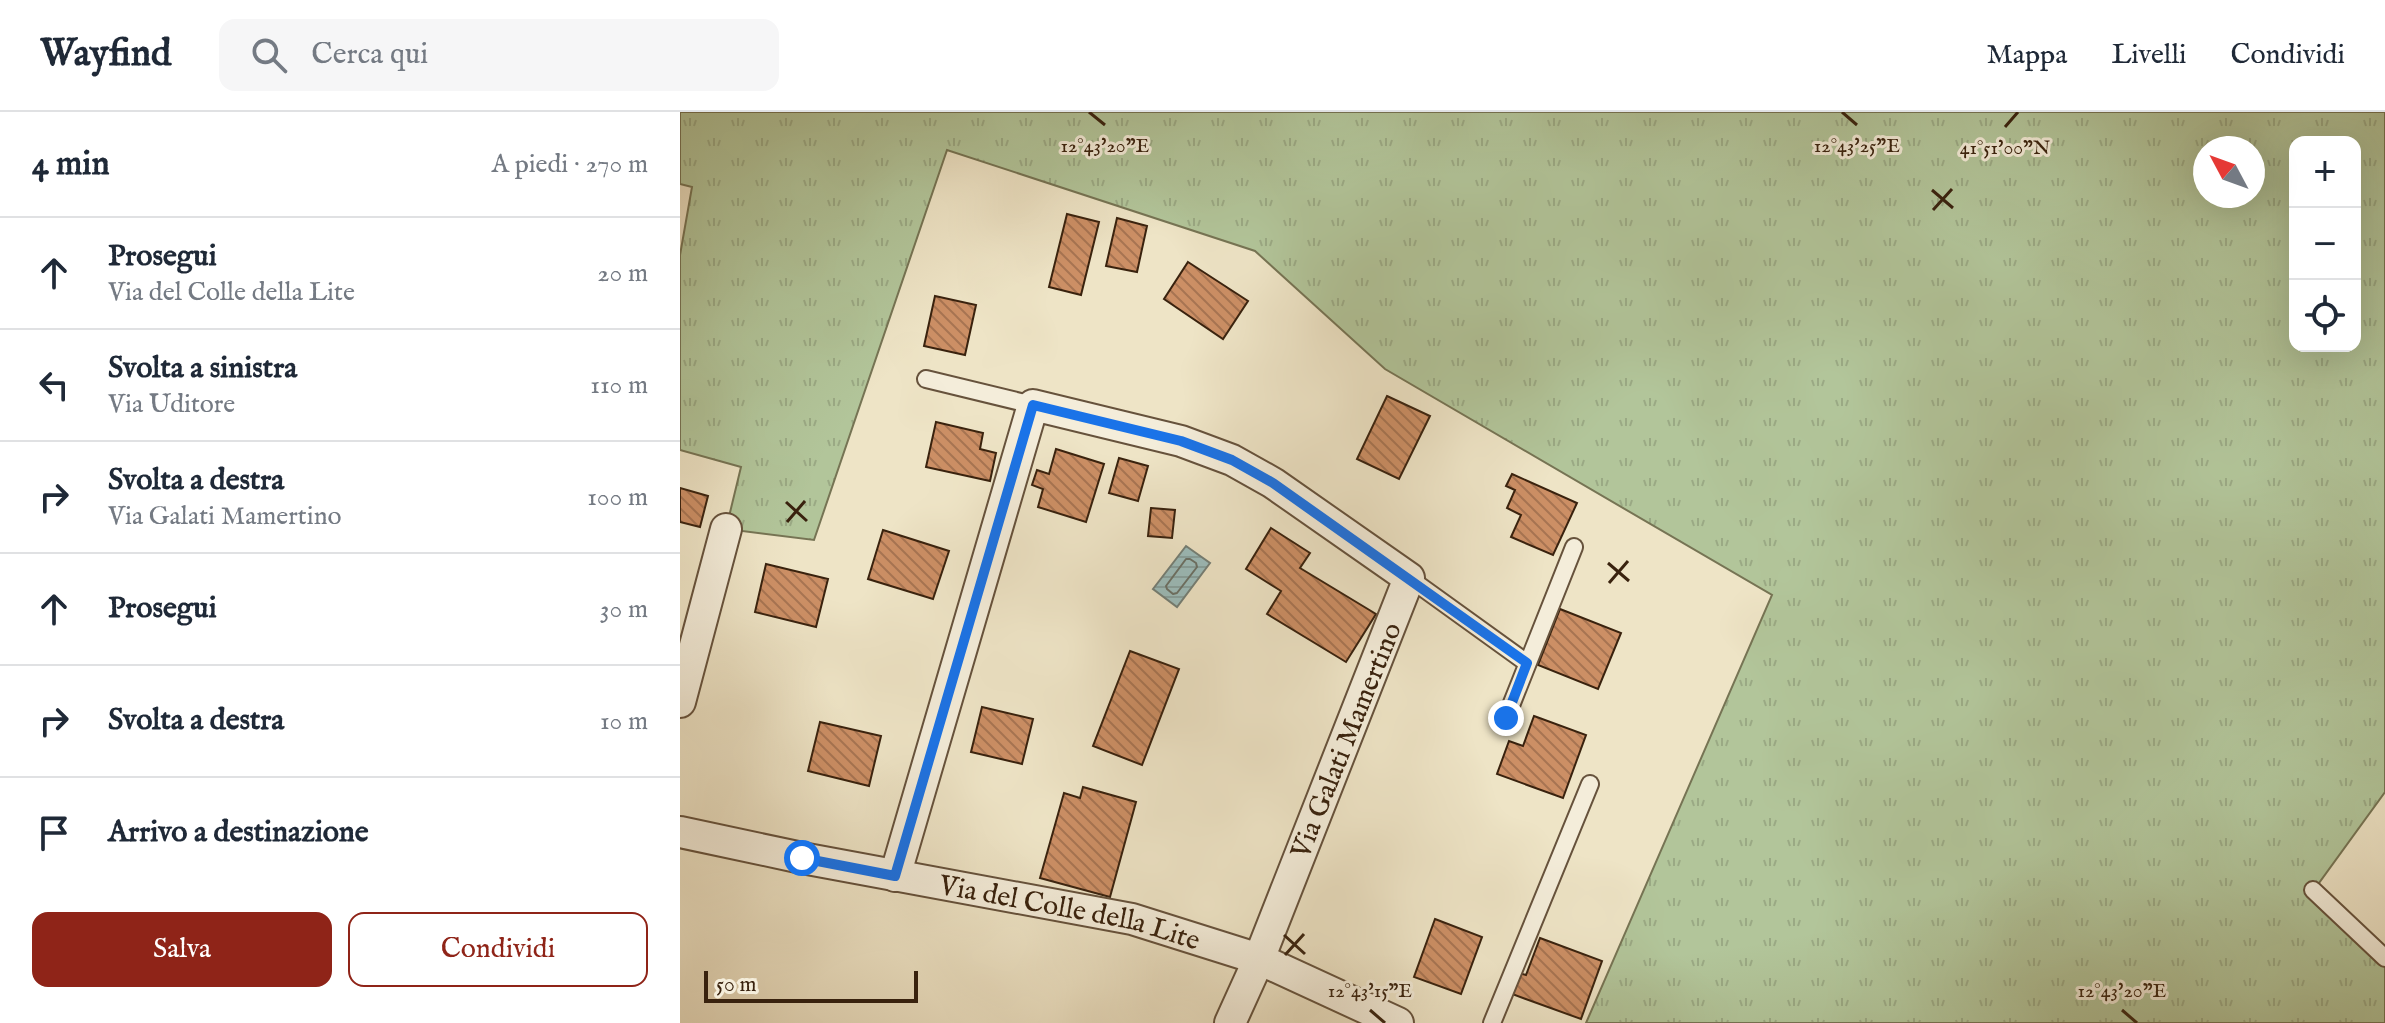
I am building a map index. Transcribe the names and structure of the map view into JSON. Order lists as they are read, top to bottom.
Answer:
{
  "streets": {
    "street": ["Via Galati Mamertino", "Via del Colle della Lite"]
  },
  "crossings": [
    ["Via Galati Mamertino", "Via del Colle della Lite"]
  ],
  "scale_bar": "50 m",
  "north": "top left",
  "page": {
    "header": "Wayfind",
    "search": "Cerca qui",
    "nav": ["Mappa", "Livelli", "Condividi"],
    "heading": ["4 min", "A piedi · 270 m"],
    "map_buttons": ["+", "−"],
    "list": [
      ["Prosegui", "Via del Colle della Lite", "20 m"],
      ["Svolta a sinistra", "Via Uditore", "110 m"],
      ["Svolta a destra", "Via Galati Mamertino", "100 m"],
      ["Prosegui", "30 m"],
      ["Svolta a destra", "10 m"],
      "Arrivo a destinazione"
    ],
    "buttons": ["Salva", "Condividi"],
    "scale": "50 m"
  },
  "coordinates": [
    "12°43'20\"E",
    "12°43'25\"E",
    "41°51'00\"N",
    "12°43'15\"E"
  ]
}
